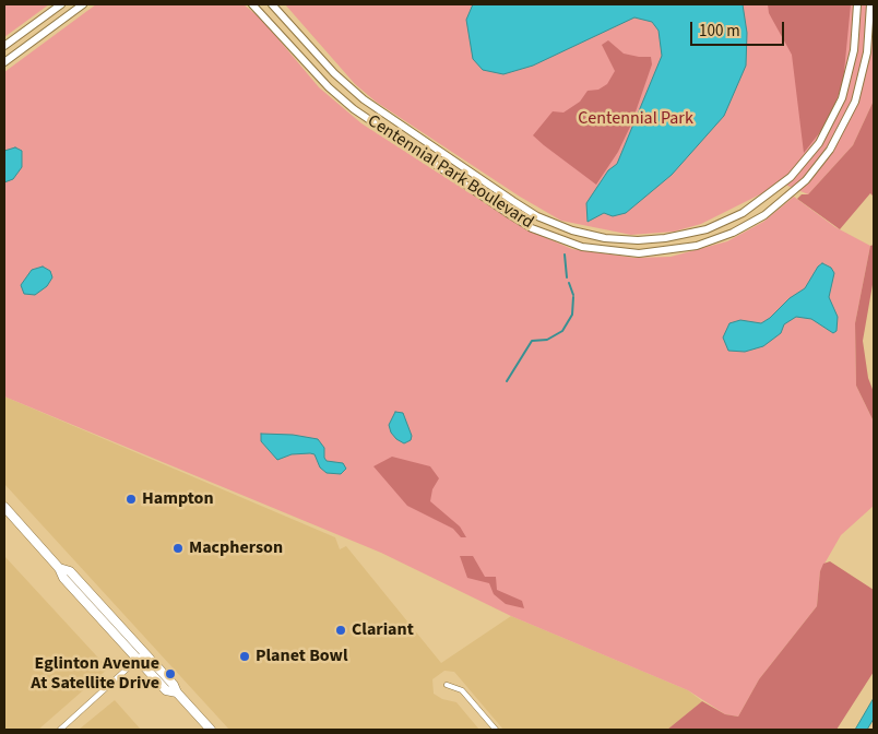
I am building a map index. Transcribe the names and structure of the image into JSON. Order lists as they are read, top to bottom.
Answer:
{
  "streets": {
    "street": ["Centennial Park Boulevard"]
  },
  "parks": ["Centennial Park"],
  "places": [
    "Hampton",
    "Macpherson",
    "Clariant",
    "Planet Bowl",
    "Eglinton Avenue At Satellite Drive"
  ],
  "scale_bar": "100 m"
}
